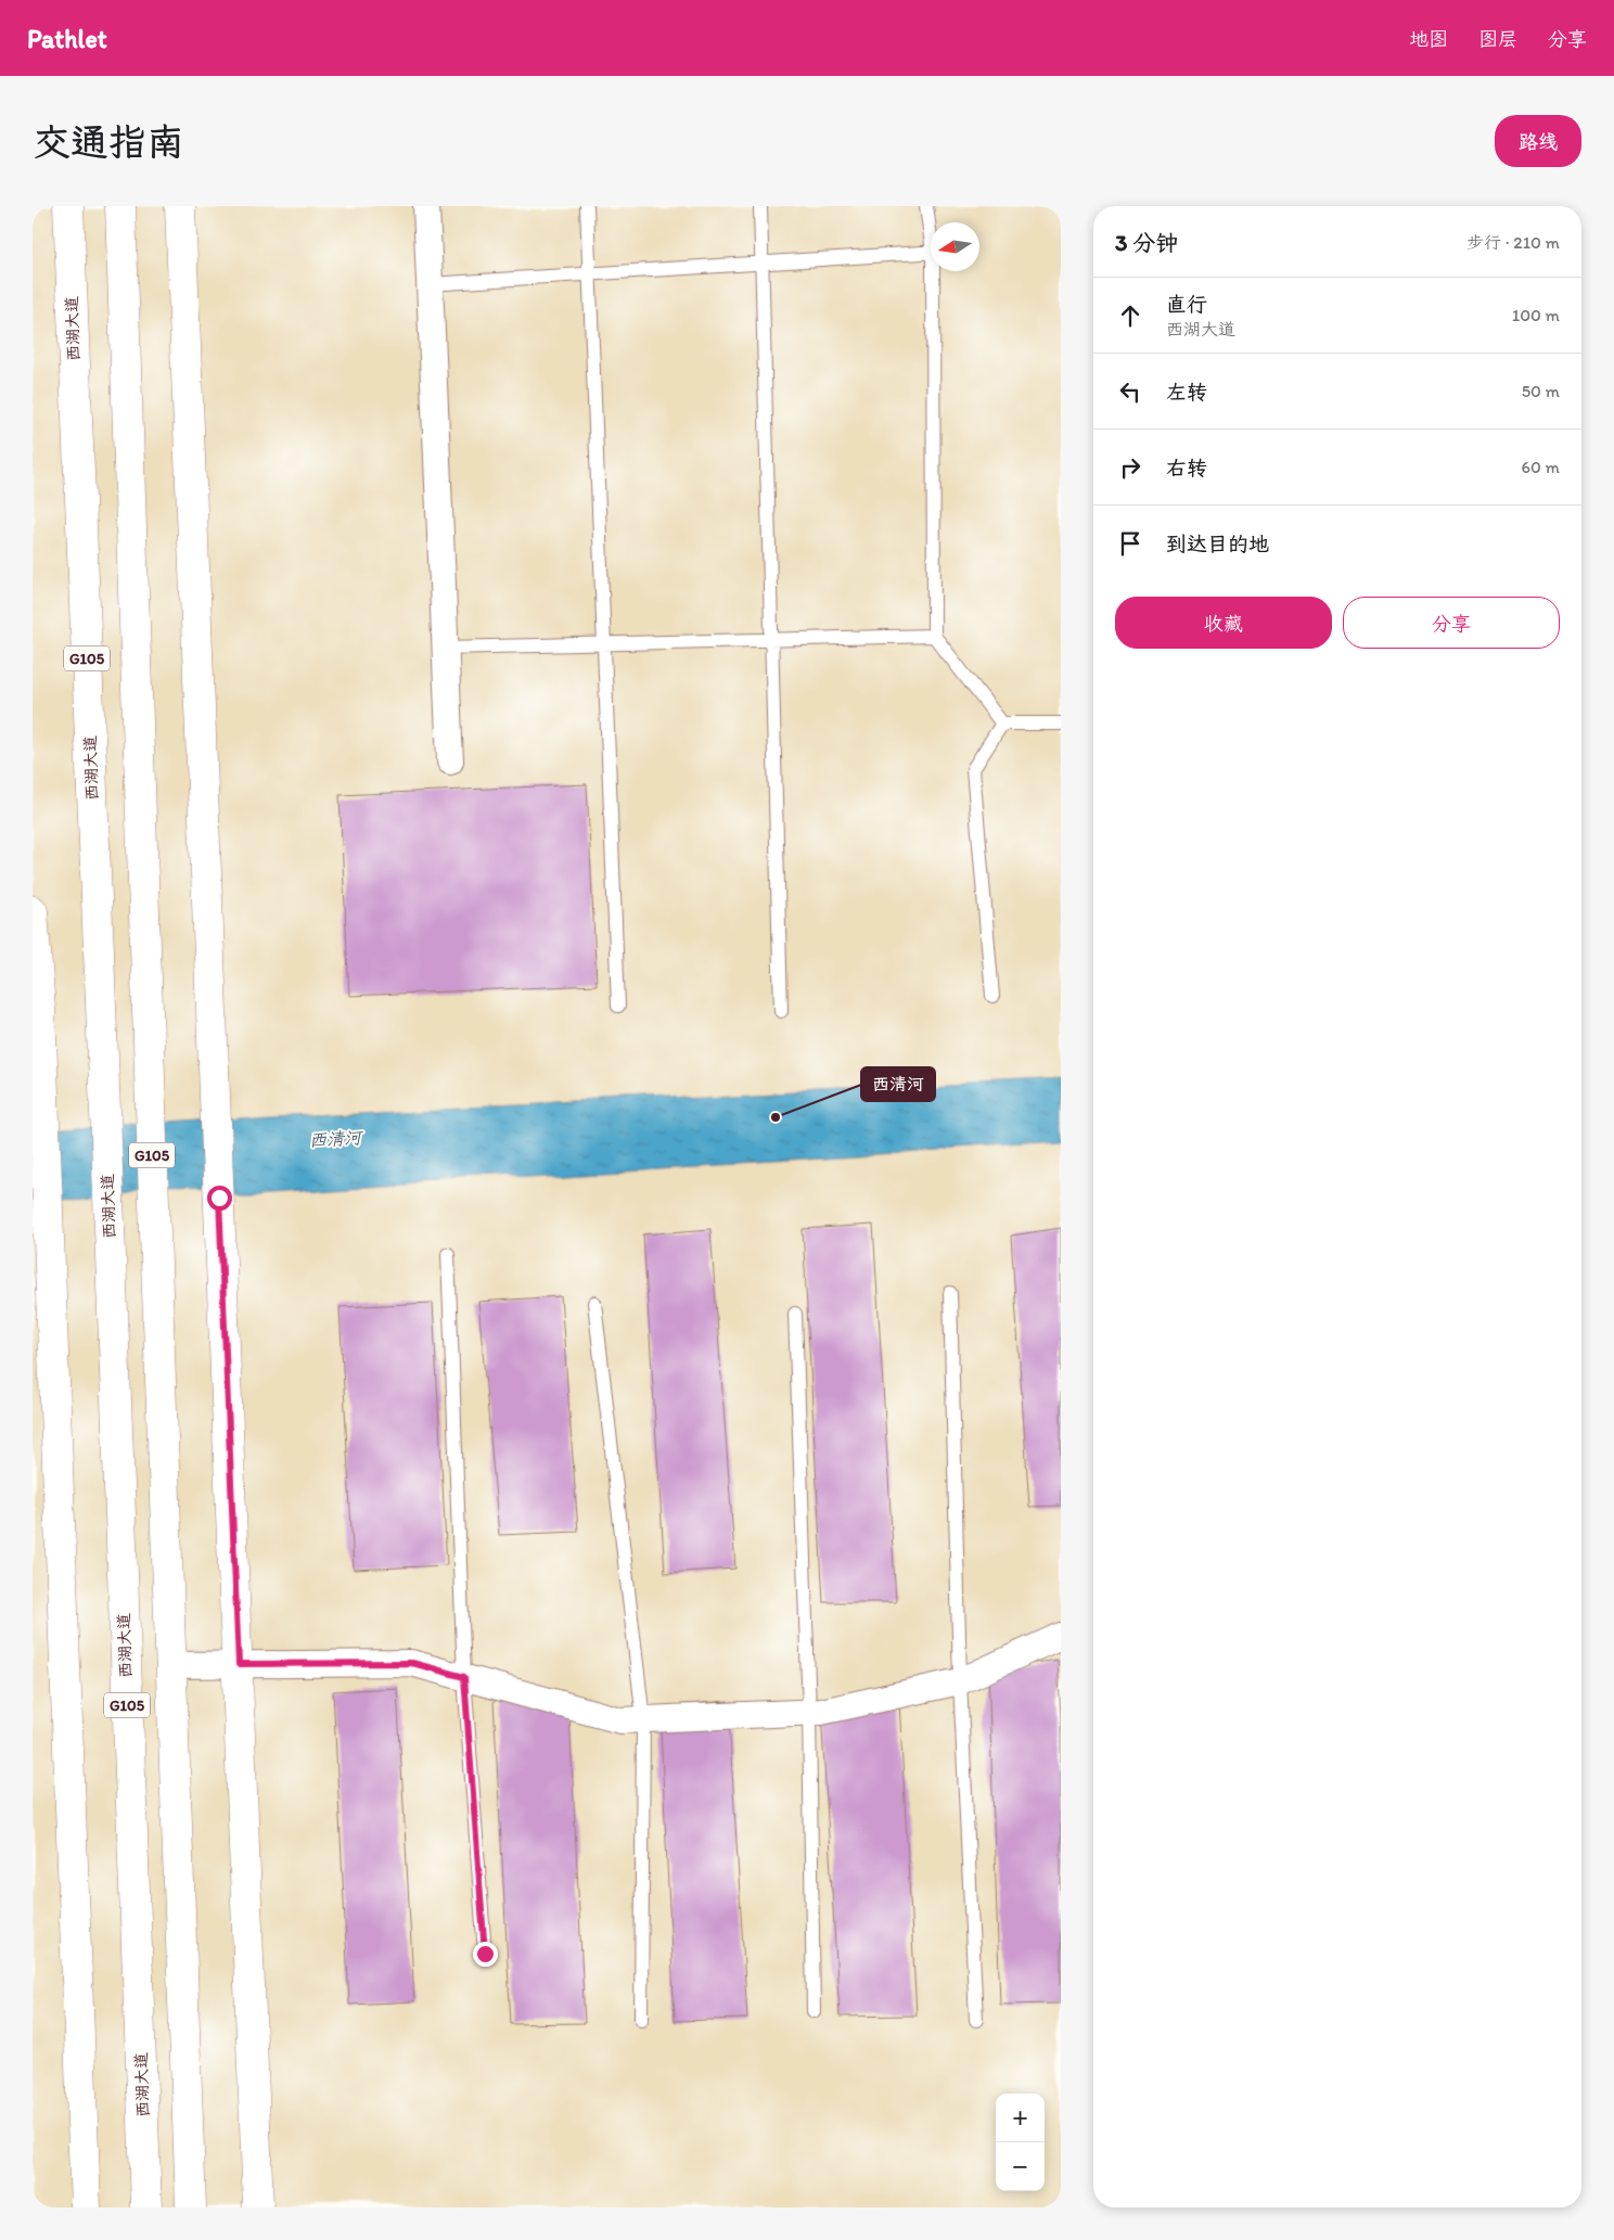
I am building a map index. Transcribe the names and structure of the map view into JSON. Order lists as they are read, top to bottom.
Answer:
{
  "streets": {
    "main road": ["西湖大道", "G105"]
  },
  "water": ["西清河"],
  "places": ["西清河"],
  "north": "left",
  "page": {
    "header": "Pathlet",
    "nav": ["地图", "图层", "分享"],
    "buttons": [
      "路线",
      ["收藏", "分享"]
    ],
    "title": "交通指南",
    "heading": ["3 分钟", "步行 · 210 m"],
    "list": [
      ["直行", "西湖大道", "100 m"],
      ["左转", "50 m"],
      ["右转", "60 m"],
      "到达目的地"
    ],
    "map_buttons": ["+", "−"]
  }
}
